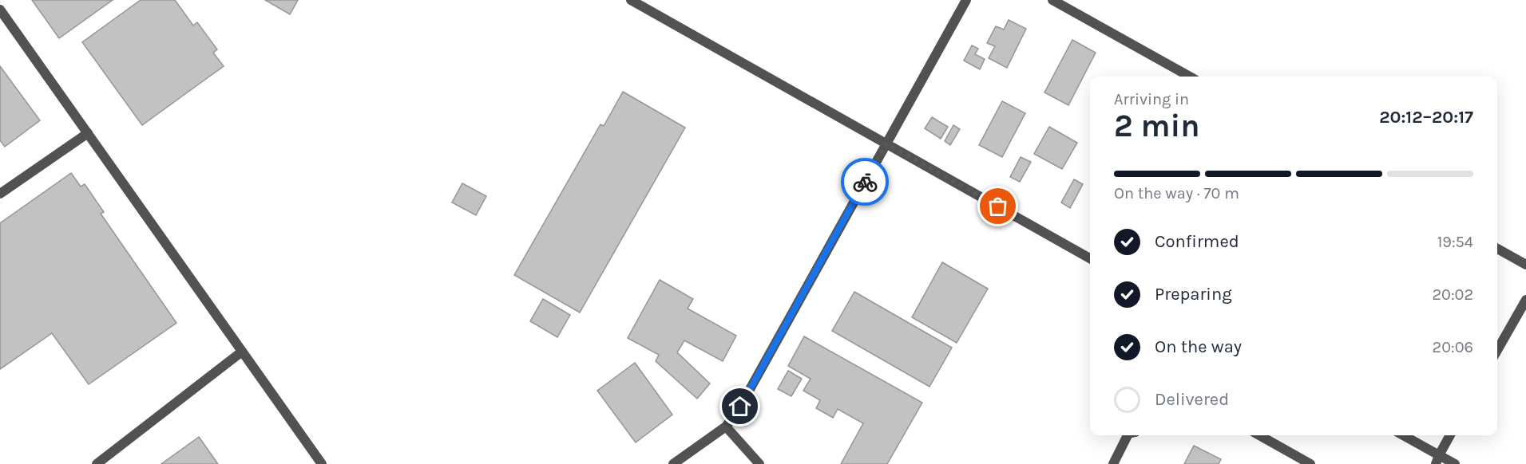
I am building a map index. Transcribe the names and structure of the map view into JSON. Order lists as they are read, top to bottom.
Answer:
{
  "page": {
    "heading": ["2 min", "Arriving in", "20:12–20:17"],
    "bar": "On the way · 70 m",
    "list": [
      ["Confirmed", "19:54"],
      ["Preparing", "20:02"],
      ["On the way", "20:06"],
      "Delivered"
    ]
  }
}
